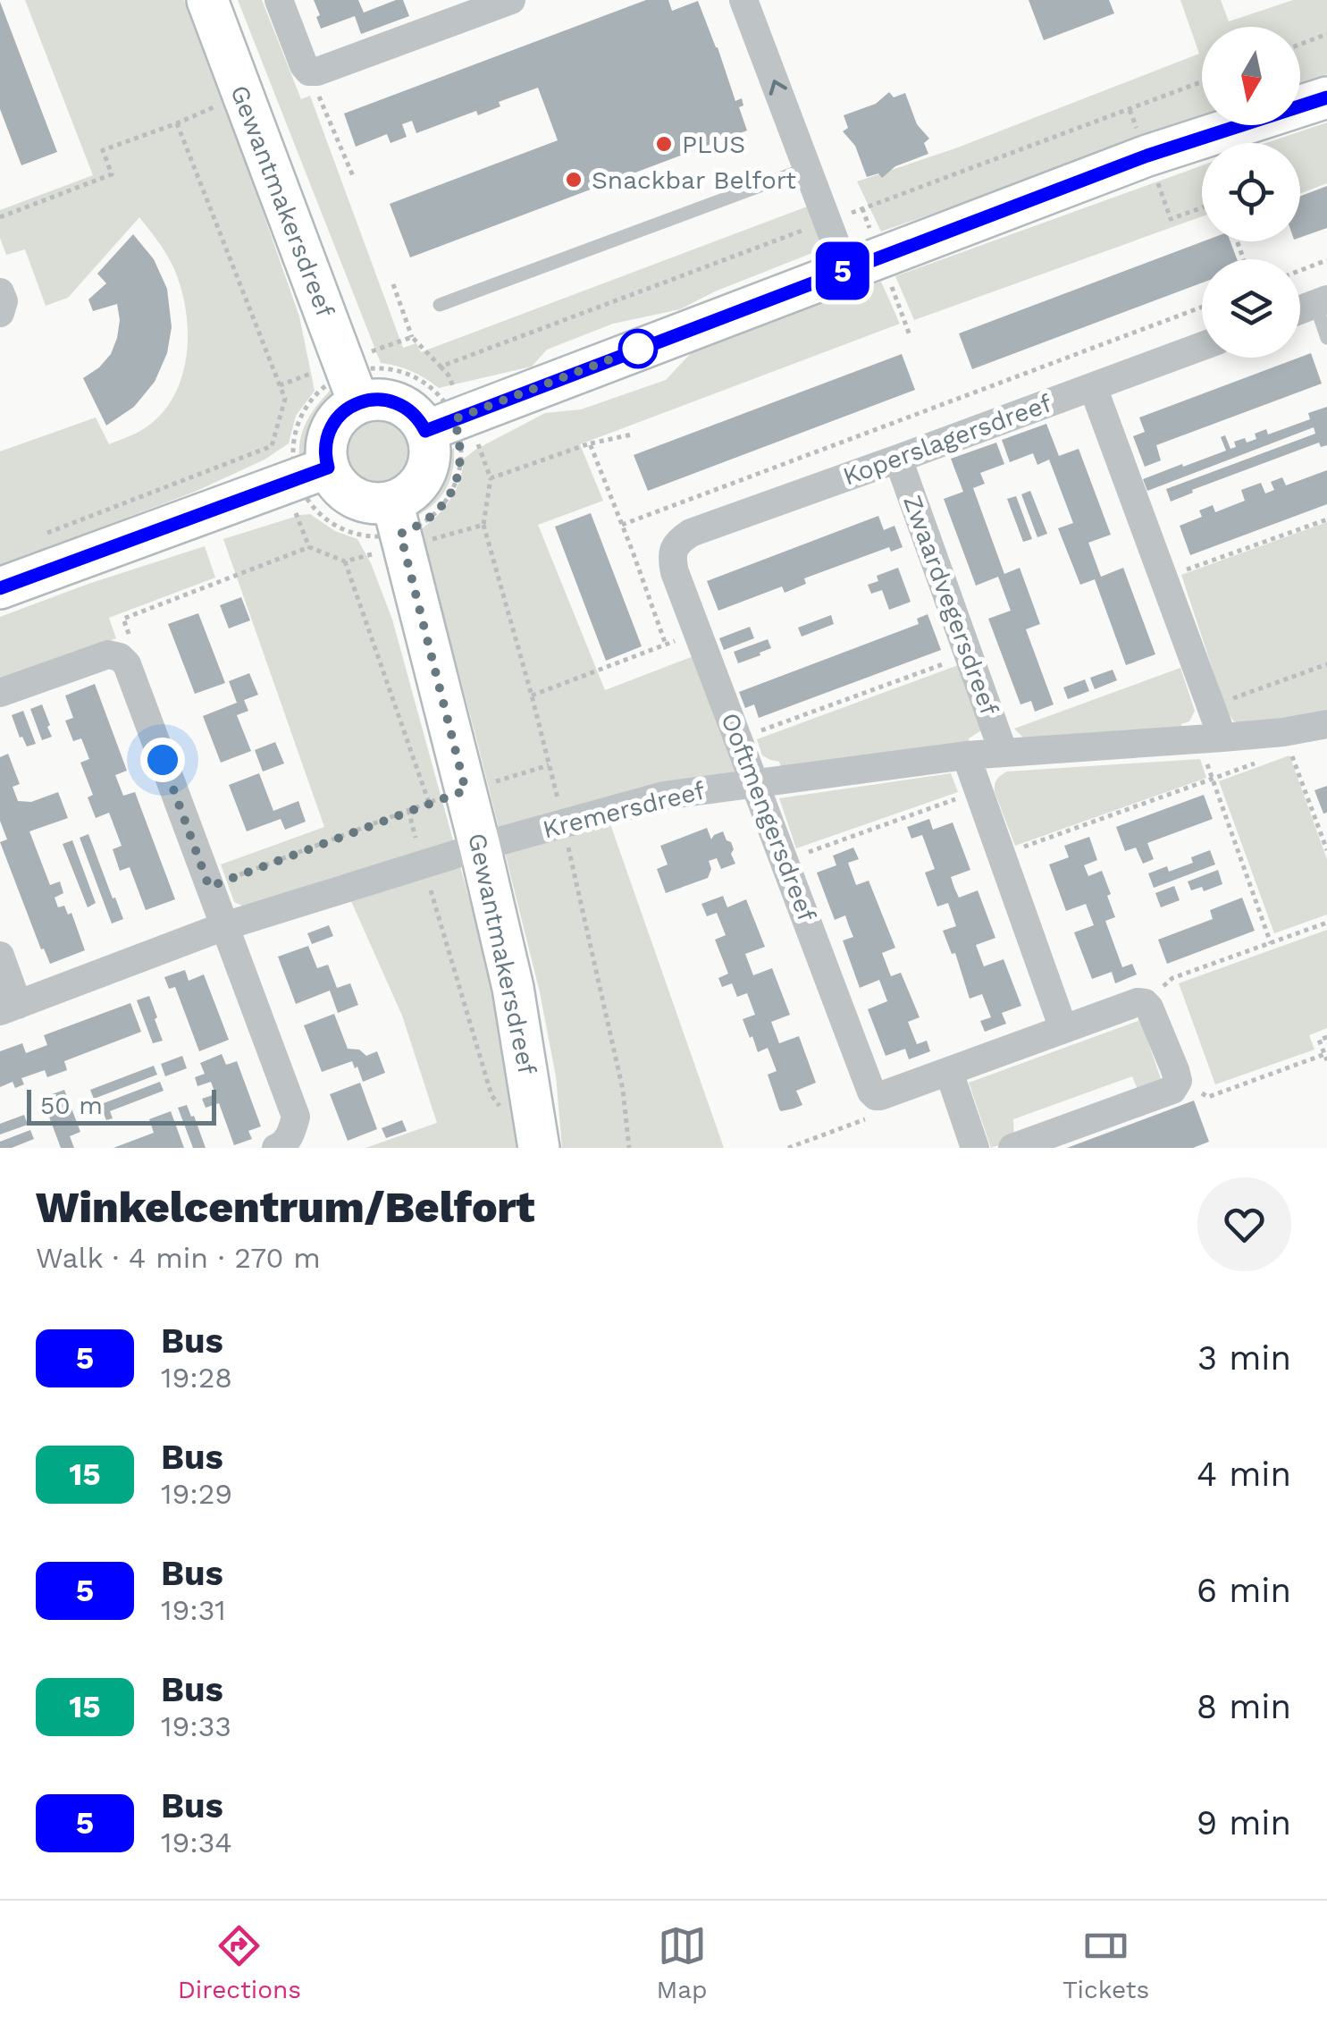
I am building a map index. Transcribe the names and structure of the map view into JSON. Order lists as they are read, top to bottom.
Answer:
{
  "streets": {
    "street": [
      "Gewantmakersdreef",
      "Koperslagersdreef",
      "Zwaardvegersdreef",
      "Kremersdreef",
      "Ooftmengersdreef"
    ]
  },
  "crossings": [
    ["Gewantmakersdreef", "Kremersdreef"],
    ["Koperslagersdreef", "Zwaardvegersdreef"],
    ["Koperslagersdreef", "Ooftmengersdreef"],
    ["Zwaardvegersdreef", "Kremersdreef"],
    ["Kremersdreef", "Ooftmengersdreef"]
  ],
  "places": ["PLUS", "Snackbar Belfort"],
  "lines": ["bus line 5"],
  "scale_bar": "50 m",
  "north": "bottom",
  "page": {
    "on_map": "5",
    "scale": "50 m",
    "heading": ["Winkelcentrum/Belfort", "Walk · 4 min · 270 m"],
    "list": [
      {
        "mark": "5",
        "name": "Bus",
        "note": "19:28",
        "value": "3 min"
      },
      {
        "mark": "15",
        "name": "Bus",
        "note": "19:29",
        "value": "4 min"
      },
      {
        "mark": "5",
        "name": "Bus",
        "note": "19:31",
        "value": "6 min"
      },
      {
        "mark": "15",
        "name": "Bus",
        "note": "19:33",
        "value": "8 min"
      },
      {
        "mark": "5",
        "name": "Bus",
        "note": "19:34",
        "value": "9 min"
      }
    ],
    "tabs": ["Directions", "Map", "Tickets"]
  }
}
